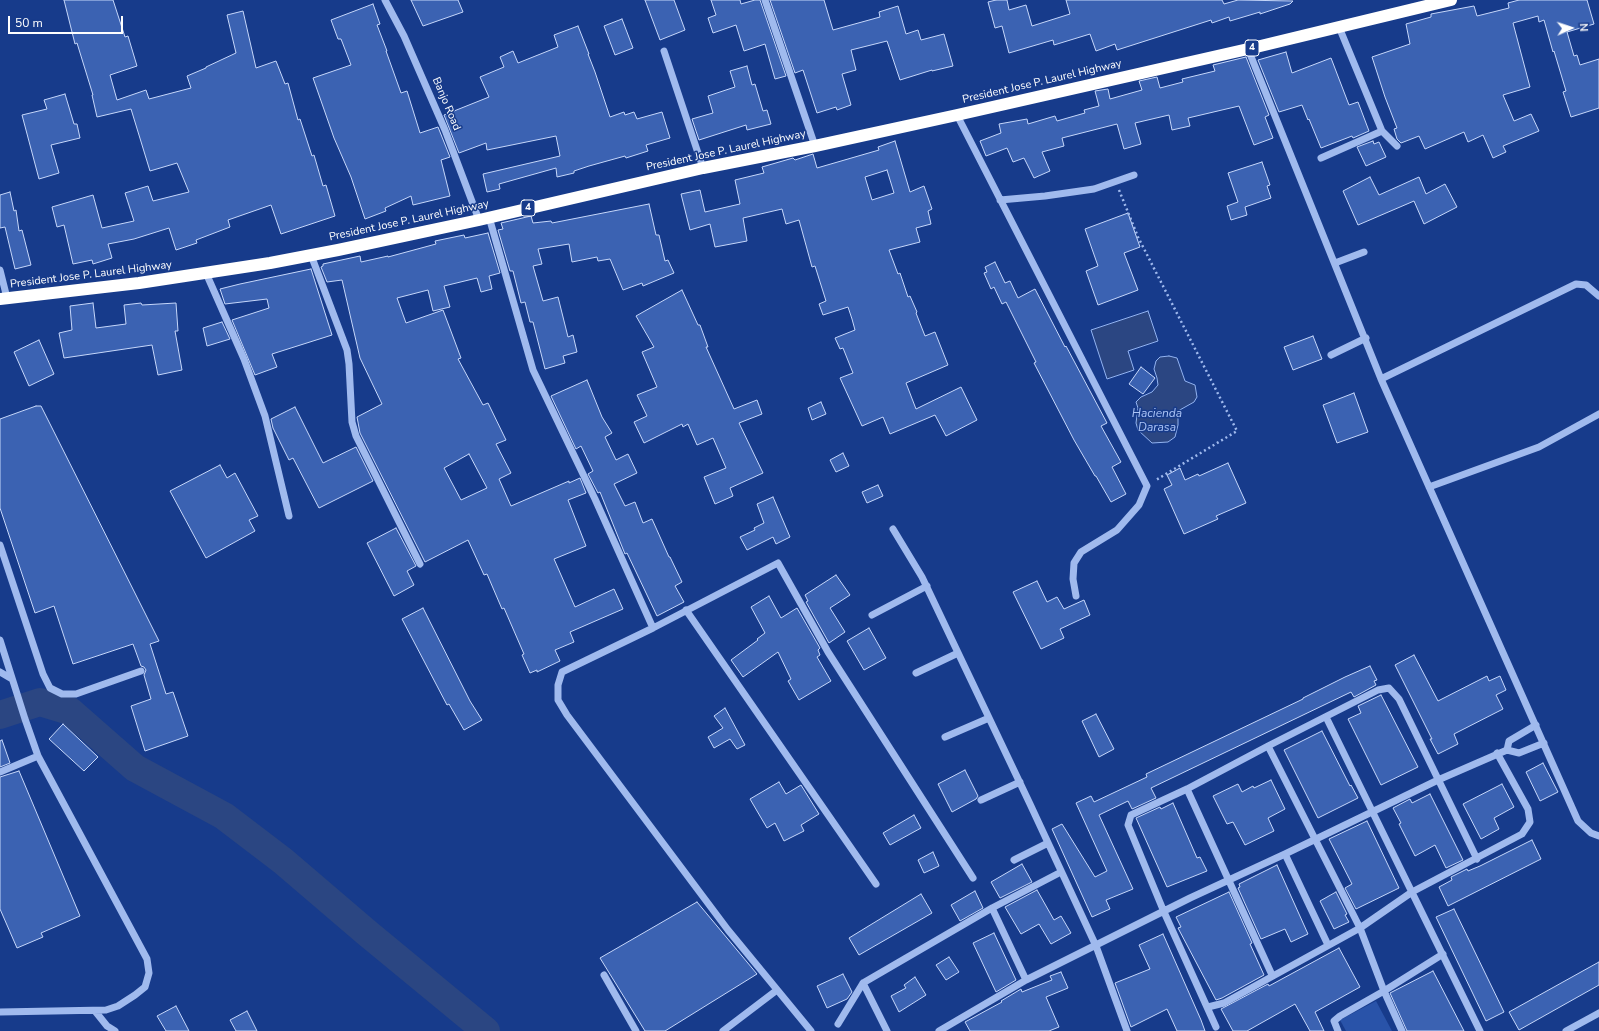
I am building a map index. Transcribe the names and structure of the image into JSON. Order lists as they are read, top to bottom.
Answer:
{
  "streets": {
    "highway": ["4", "President Jose P. Laurel Highway"],
    "street": ["Banjo Road"]
  },
  "crossings": [
    ["President Jose P. Laurel Highway", "Banjo Road"]
  ],
  "water": ["Hacienda Darasa"],
  "scale_bar": "50 m",
  "north": "right"
}
